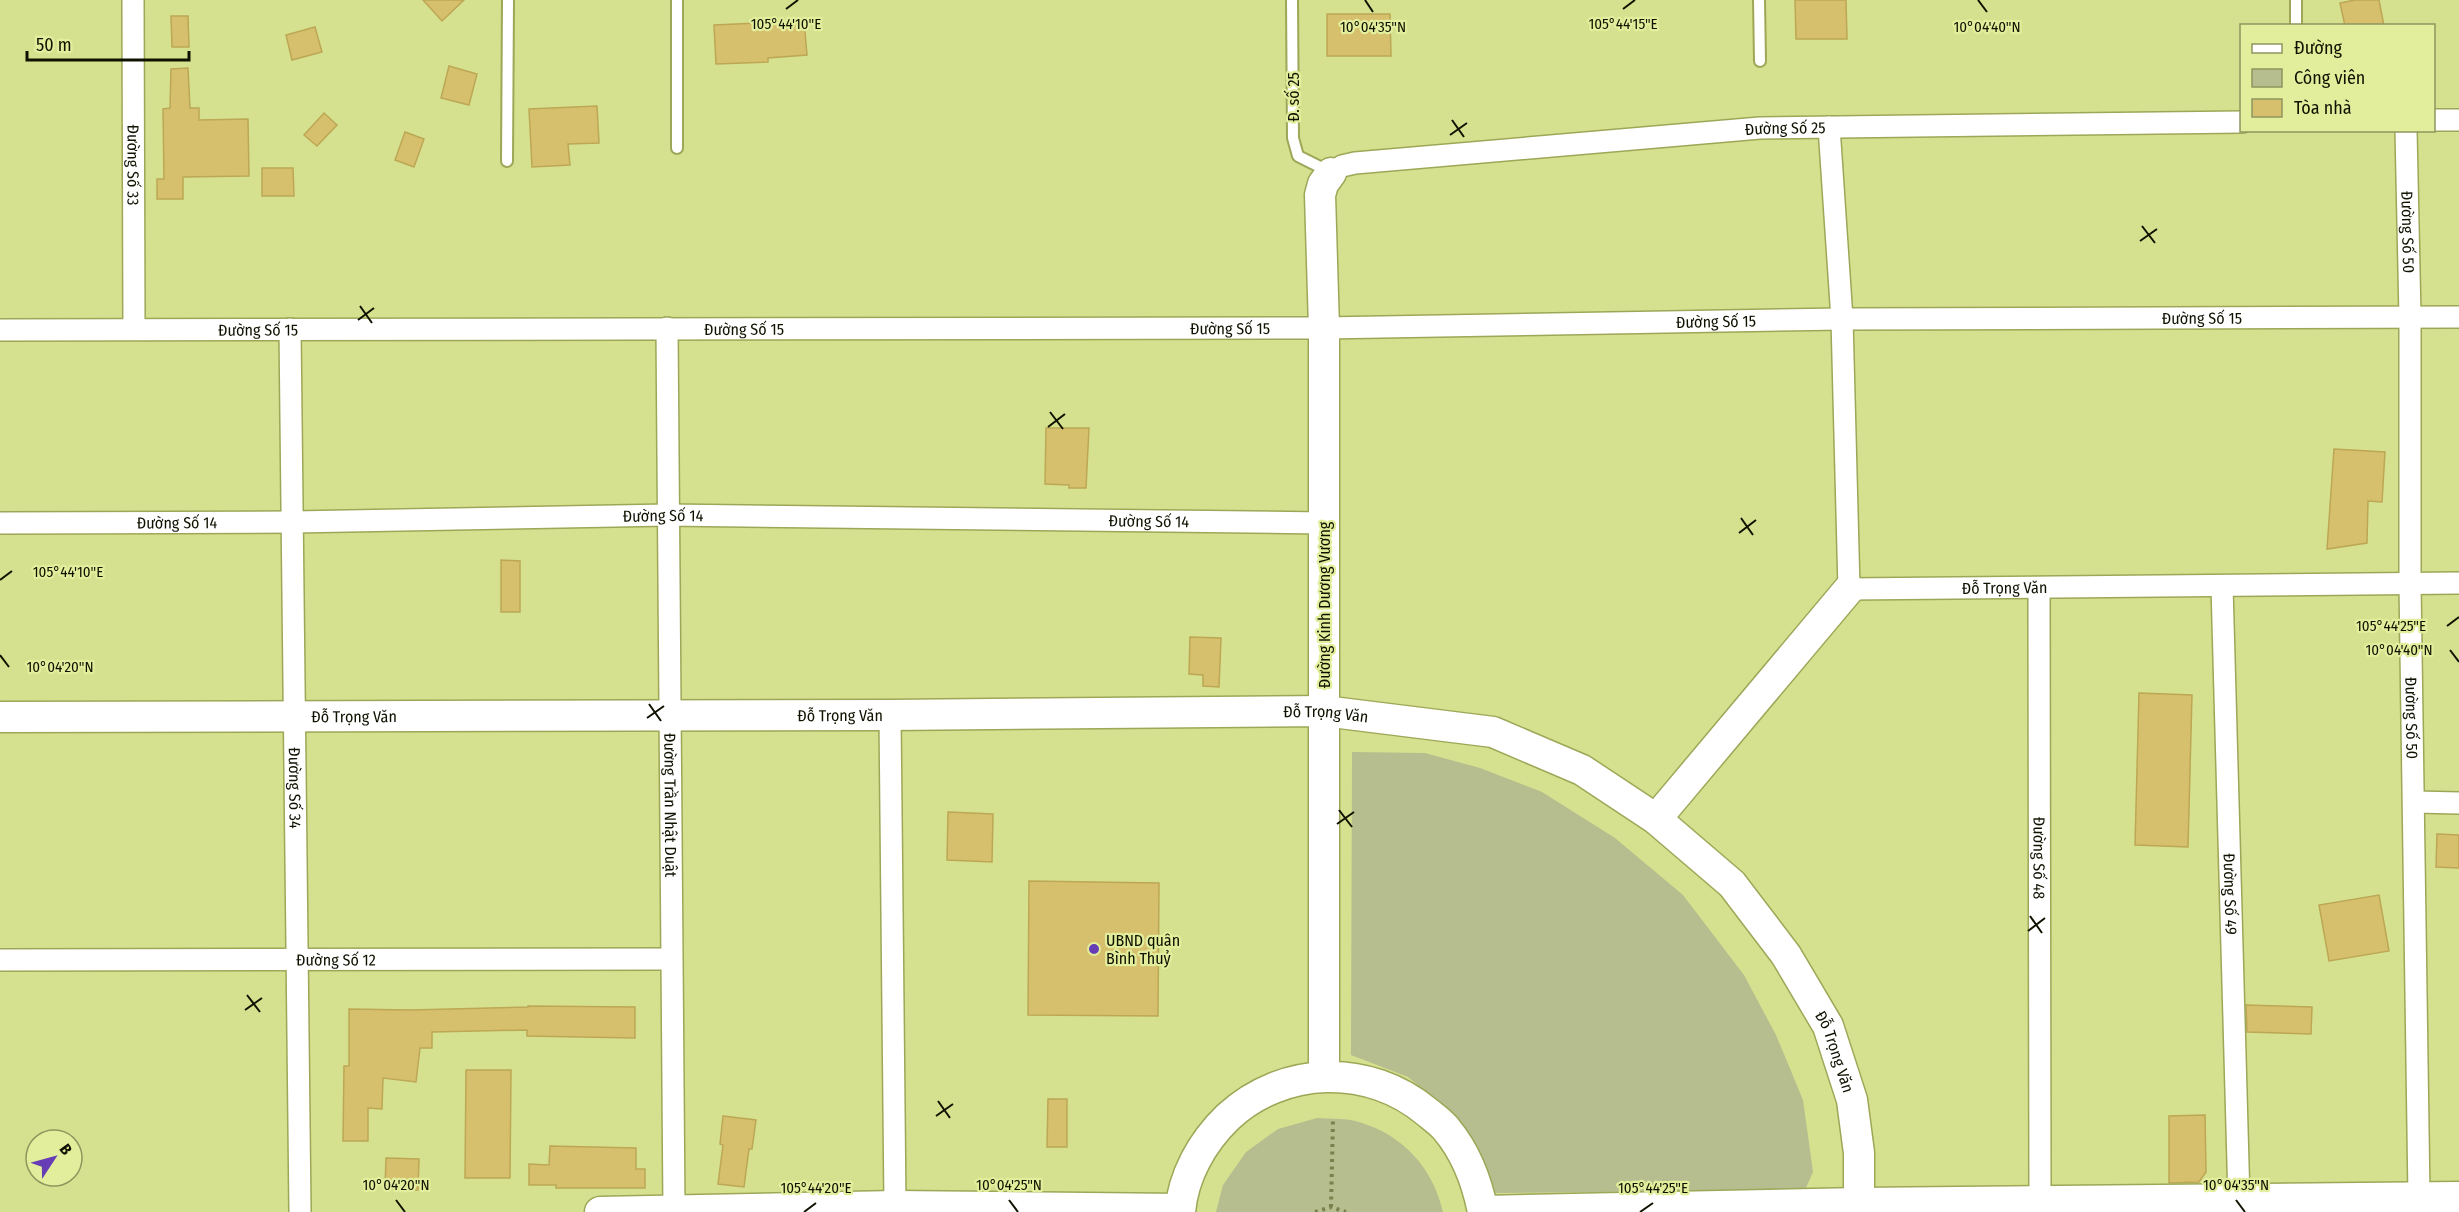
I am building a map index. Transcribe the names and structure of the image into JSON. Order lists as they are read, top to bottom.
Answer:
{
  "streets": {
    "street": [
      "Đường Số 25",
      "Đường Số 33",
      "Đường Số 50",
      "Đường Số 15",
      "Đường Số 14",
      "Đỗ Trọng Văn",
      "Đường Kinh Dương Vương",
      "Đường Số 34",
      "Đường Trần Nhật Duật",
      "Đường Số 48",
      "Đường Số 49",
      "Đường Số 12"
    ],
    "lane": ["Đ. số 25"]
  },
  "crossings": [
    ["Đ. số 25", "Đường Số 25"],
    ["Đ. số 25", "Đường Kinh Dương Vương"],
    ["Đường Số 25", "Đường Kinh Dương Vương"],
    ["Đường Số 33", "Đường Số 15"],
    ["Đường Số 50", "Đường Số 15"],
    ["Đường Số 50", "Đỗ Trọng Văn"],
    ["Đường Số 15", "Đường Kinh Dương Vương"],
    ["Đường Số 15", "Đường Số 34"],
    ["Đường Số 15", "Đường Trần Nhật Duật"],
    ["Đường Số 14", "Đường Kinh Dương Vương"],
    ["Đường Số 14", "Đường Số 34"],
    ["Đường Số 14", "Đường Trần Nhật Duật"],
    ["Đỗ Trọng Văn", "Đường Kinh Dương Vương"],
    ["Đỗ Trọng Văn", "Đường Số 34"],
    ["Đỗ Trọng Văn", "Đường Trần Nhật Duật"],
    ["Đỗ Trọng Văn", "Đường Số 48"],
    ["Đỗ Trọng Văn", "Đường Số 49"],
    ["Đường Số 34", "Đường Số 12"],
    ["Đường Trần Nhật Duật", "Đường Số 12"]
  ],
  "places": ["UBND quận Bình Thuỷ"],
  "legend": ["Đường", "Công viên", "Tòa nhà"],
  "scale_bar": "50 m",
  "north": "top right",
  "coordinates": [
    "105°44'15\"E",
    "105°44'10\"E",
    "10°04'35\"N",
    "10°04'40\"N",
    "105°44'25\"E",
    "10°04'20\"N",
    "10°04'25\"N",
    "105°44'20\"E"
  ]
}
